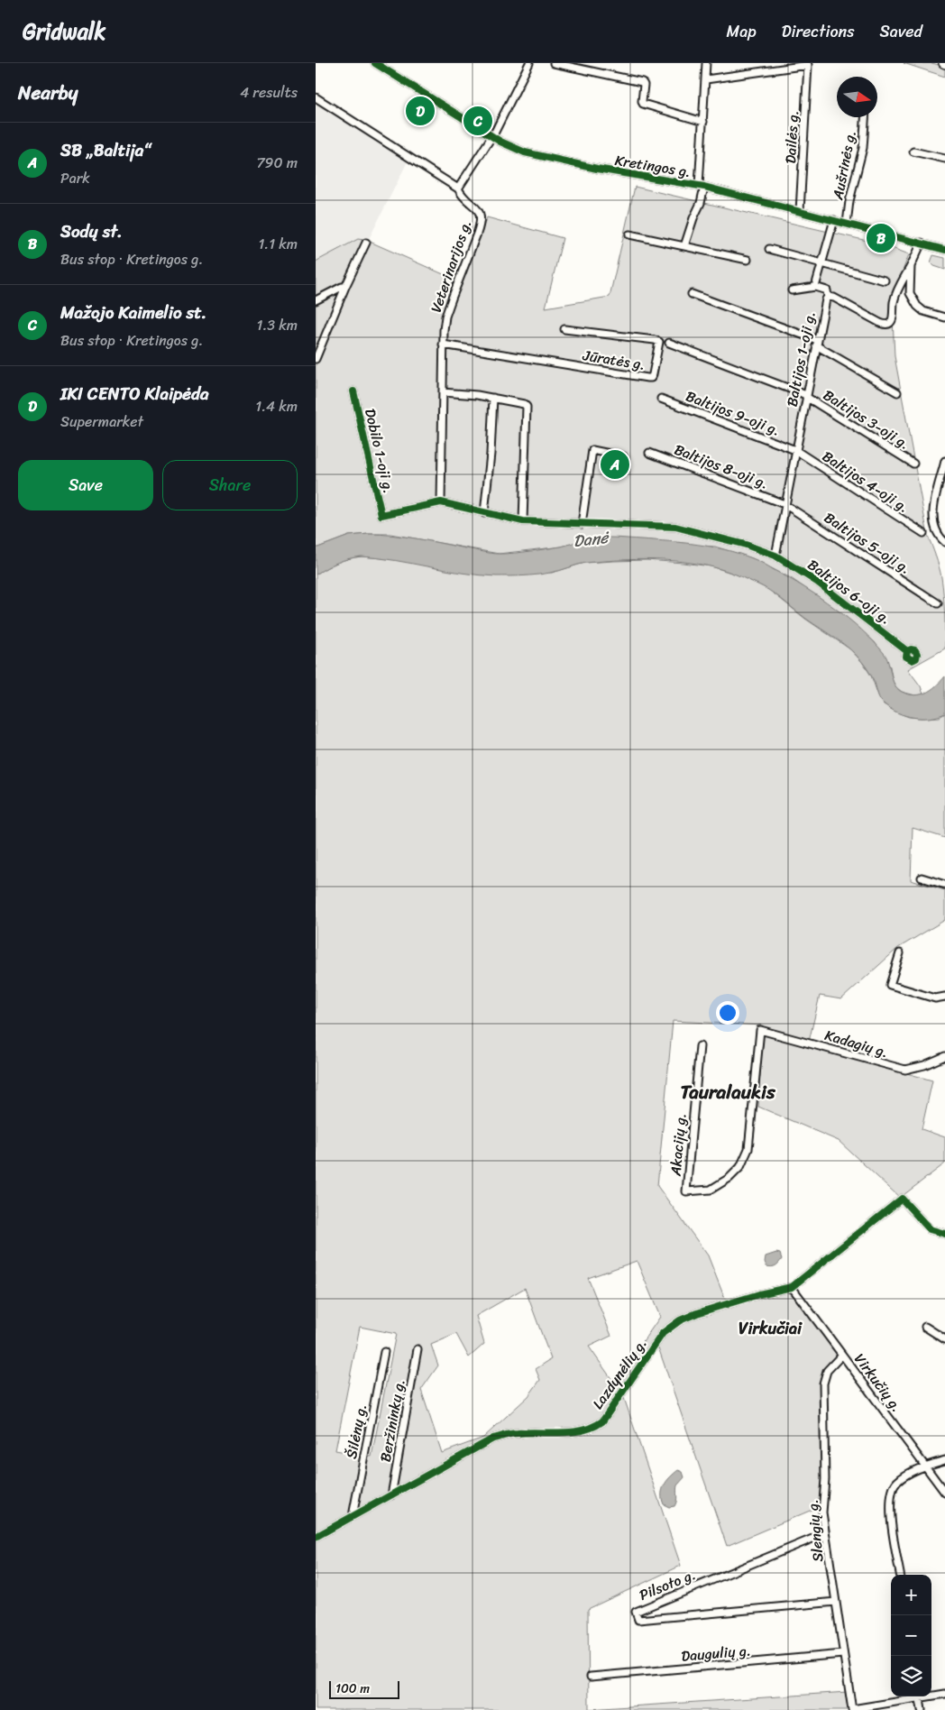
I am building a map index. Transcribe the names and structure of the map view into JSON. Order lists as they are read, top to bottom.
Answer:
{
  "streets": {
    "street": [
      "Dailės g.",
      "Aušrinės g.",
      "Kretingos g.",
      "Veterinarijos g.",
      "Baltijos 1-oji g.",
      "Jūratės g.",
      "Baltijos 9-oji g.",
      "Baltijos 3-oji g.",
      "Dobilo 1-oji g.",
      "Baltijos 8-oji g.",
      "Baltijos 4-oji g.",
      "Baltijos 5-oji g.",
      "Baltijos 6-oji g.",
      "Kadagių g.",
      "Akacijų g.",
      "Lazdynėlių g.",
      "Virkučių g.",
      "Beržininkų g.",
      "Šilėnų g.",
      "Slengių g.",
      "Pilsoto g.",
      "Daugulių g."
    ]
  },
  "crossings": [
    ["Dailės g.", "Kretingos g."],
    ["Aušrinės g.", "Kretingos g."],
    ["Veterinarijos g.", "Jūratės g."],
    ["Veterinarijos g.", "Dobilo 1-oji g."],
    ["Veterinarijos g.", "Baltijos 6-oji g."],
    ["Baltijos 1-oji g.", "Baltijos 9-oji g."],
    ["Baltijos 1-oji g.", "Baltijos 3-oji g."],
    ["Baltijos 1-oji g.", "Baltijos 8-oji g."],
    ["Baltijos 1-oji g.", "Baltijos 4-oji g."],
    ["Baltijos 1-oji g.", "Baltijos 5-oji g."],
    ["Baltijos 1-oji g.", "Baltijos 6-oji g."],
    ["Baltijos 9-oji g.", "Baltijos 4-oji g."],
    ["Dobilo 1-oji g.", "Baltijos 6-oji g."],
    ["Baltijos 8-oji g.", "Baltijos 5-oji g."],
    ["Kadagių g.", "Akacijų g."],
    ["Lazdynėlių g.", "Virkučių g."],
    ["Lazdynėlių g.", "Beržininkų g."],
    ["Lazdynėlių g.", "Šilėnų g."],
    ["Virkučių g.", "Slengių g."],
    ["Slengių g.", "Pilsoto g."],
    ["Slengių g.", "Daugulių g."]
  ],
  "districts": ["Tauralaukis", "Virkučiai"],
  "water": ["Danė"],
  "scale_bar": "100 m",
  "north": "right",
  "page": {
    "header": "Gridwalk",
    "nav": ["Map", "Directions", "Saved"],
    "heading": ["Nearby", "4 results"],
    "pins": [
      "D",
      "C",
      "B",
      "A"
    ],
    "list": [
      {
        "mark": "A",
        "name": "SB „Baltija“",
        "note": "Park",
        "value": "790 m"
      },
      {
        "mark": "B",
        "name": "Sodų st.",
        "note": "Bus stop · Kretingos g.",
        "value": "1.1 km"
      },
      {
        "mark": "C",
        "name": "Mažojo Kaimelio st.",
        "note": "Bus stop · Kretingos g.",
        "value": "1.3 km"
      },
      {
        "mark": "D",
        "name": "IKI CENTO Klaipėda",
        "note": "Supermarket",
        "value": "1.4 km"
      }
    ],
    "buttons": ["Save", "Share"],
    "map_buttons": ["+", "−"],
    "scale": "100 m"
  }
}
